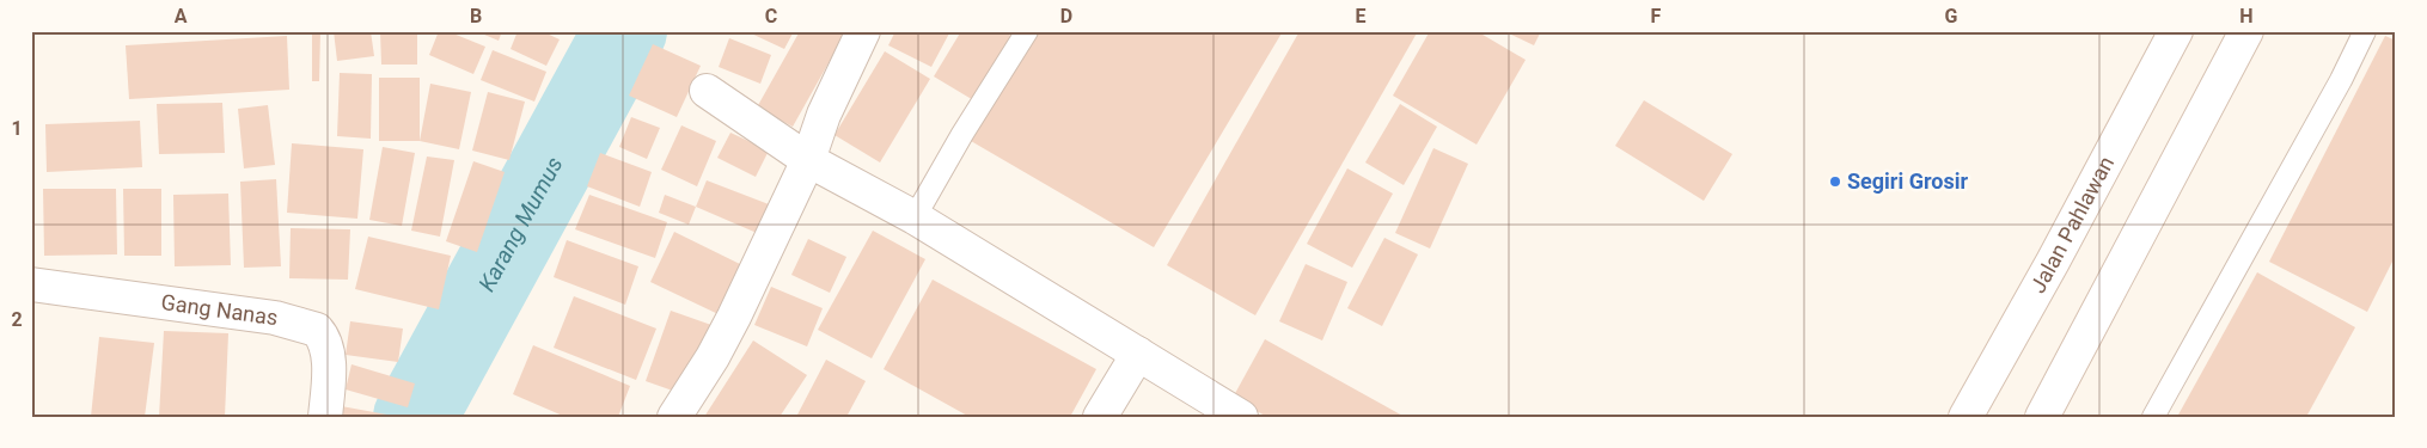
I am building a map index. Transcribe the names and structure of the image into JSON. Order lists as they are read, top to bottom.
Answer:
{
  "streets": {
    "street": ["Jalan Pahlawan", "Gang Nanas"]
  },
  "water": ["Karang Mumus"],
  "places": ["Segiri Grosir"],
  "grid": {
    "columns": [
      "A",
      "B",
      "C",
      "D",
      "E",
      "F",
      "G",
      "H"
    ],
    "rows": ["1", "2"]
  }
}
